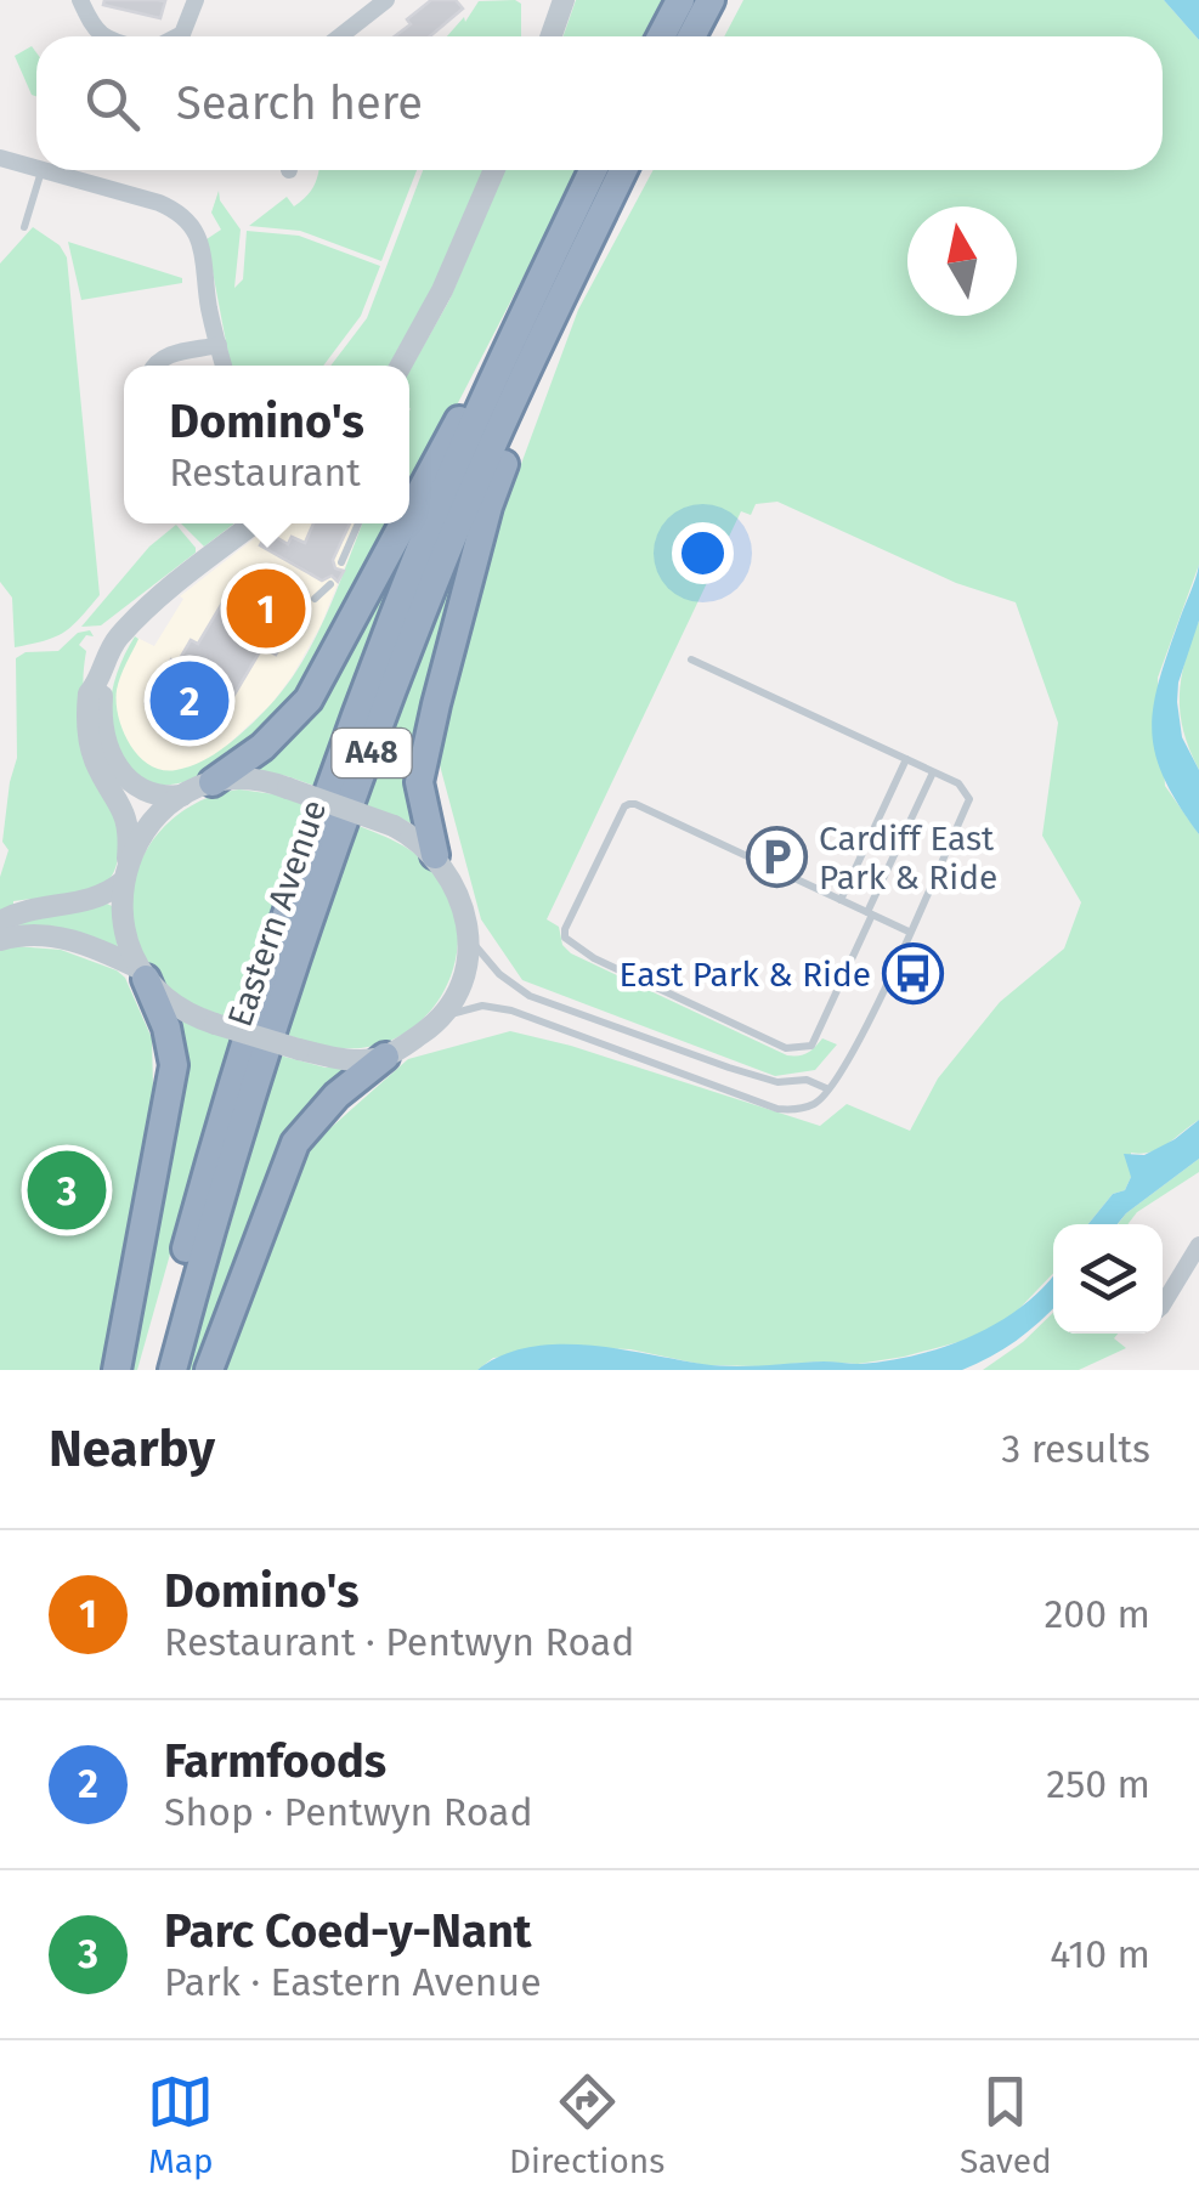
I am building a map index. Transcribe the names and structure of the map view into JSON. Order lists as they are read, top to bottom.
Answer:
{
  "streets": {
    "highway": ["A48", "Eastern Avenue"]
  },
  "places": {
    "parking": ["Cardiff East Park & Ride"],
    "bus stop": ["East Park & Ride"]
  },
  "north": "top",
  "page": {
    "search": "Search here",
    "popup": ["Domino's", "Restaurant"],
    "pins": ["1", "2", "3"],
    "heading": ["Nearby", "3 results"],
    "list": [
      {
        "mark": "1",
        "name": "Domino's",
        "note": "Restaurant · Pentwyn Road",
        "value": "200 m"
      },
      {
        "mark": "2",
        "name": "Farmfoods",
        "note": "Shop · Pentwyn Road",
        "value": "250 m"
      },
      {
        "mark": "3",
        "name": "Parc Coed-y-Nant",
        "note": "Park · Eastern Avenue",
        "value": "410 m"
      }
    ],
    "nav": ["Map", "Directions", "Saved"]
  }
}
